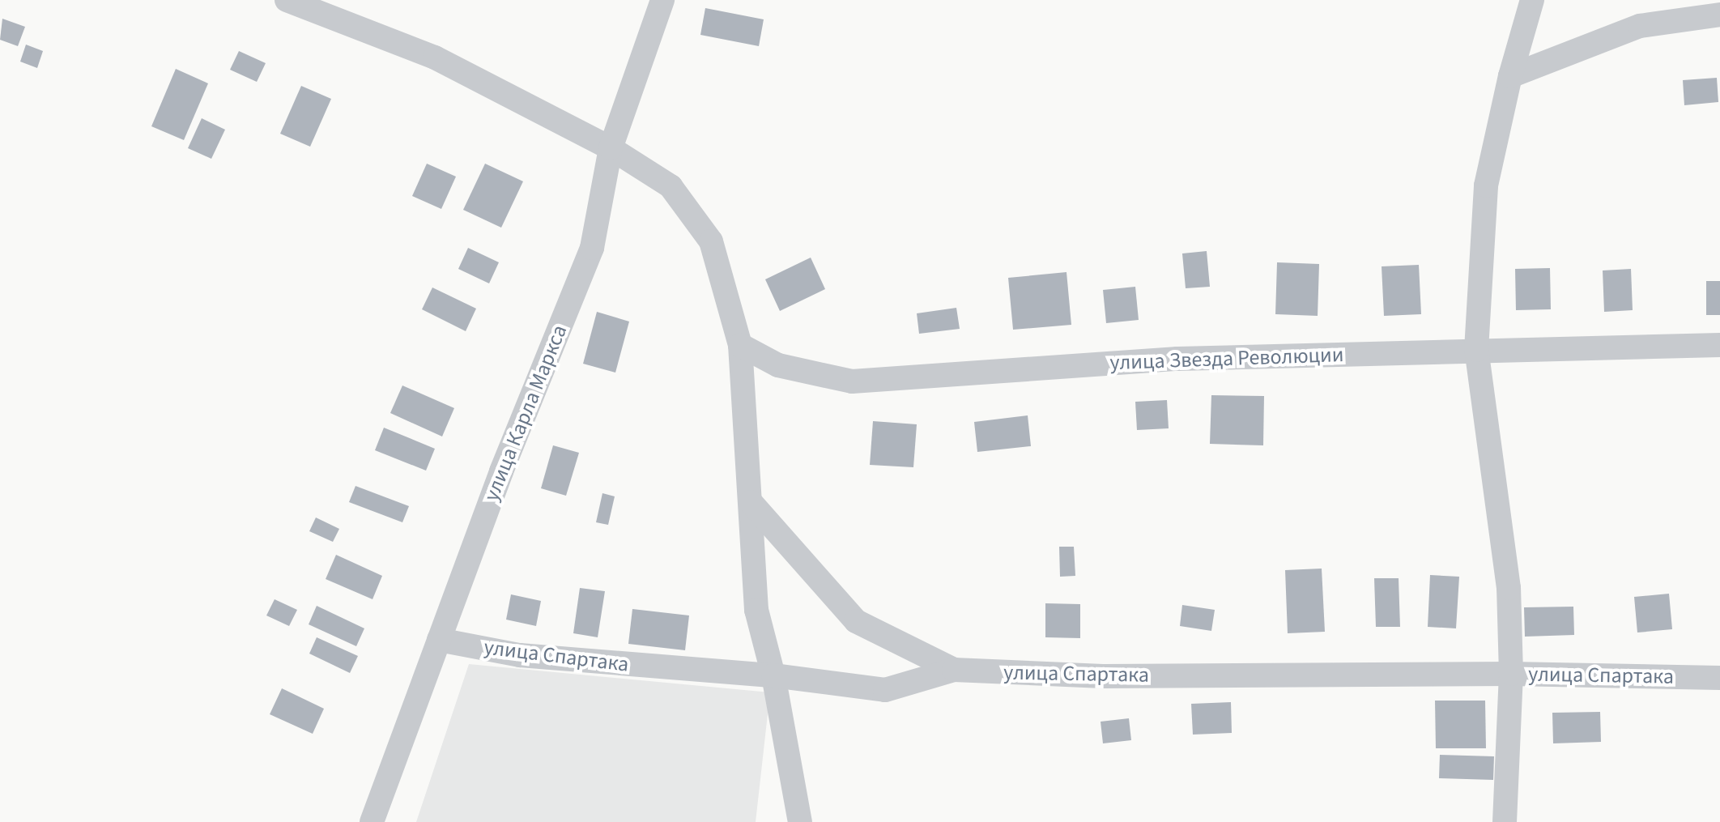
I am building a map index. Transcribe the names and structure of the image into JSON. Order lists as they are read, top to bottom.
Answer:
{
  "streets": {
    "street": ["улица Звезда Революции", "улица Карла Маркса", "улица Спартака"]
  },
  "crossings": [
    ["улица Карла Маркса", "улица Спартака"]
  ]
}
